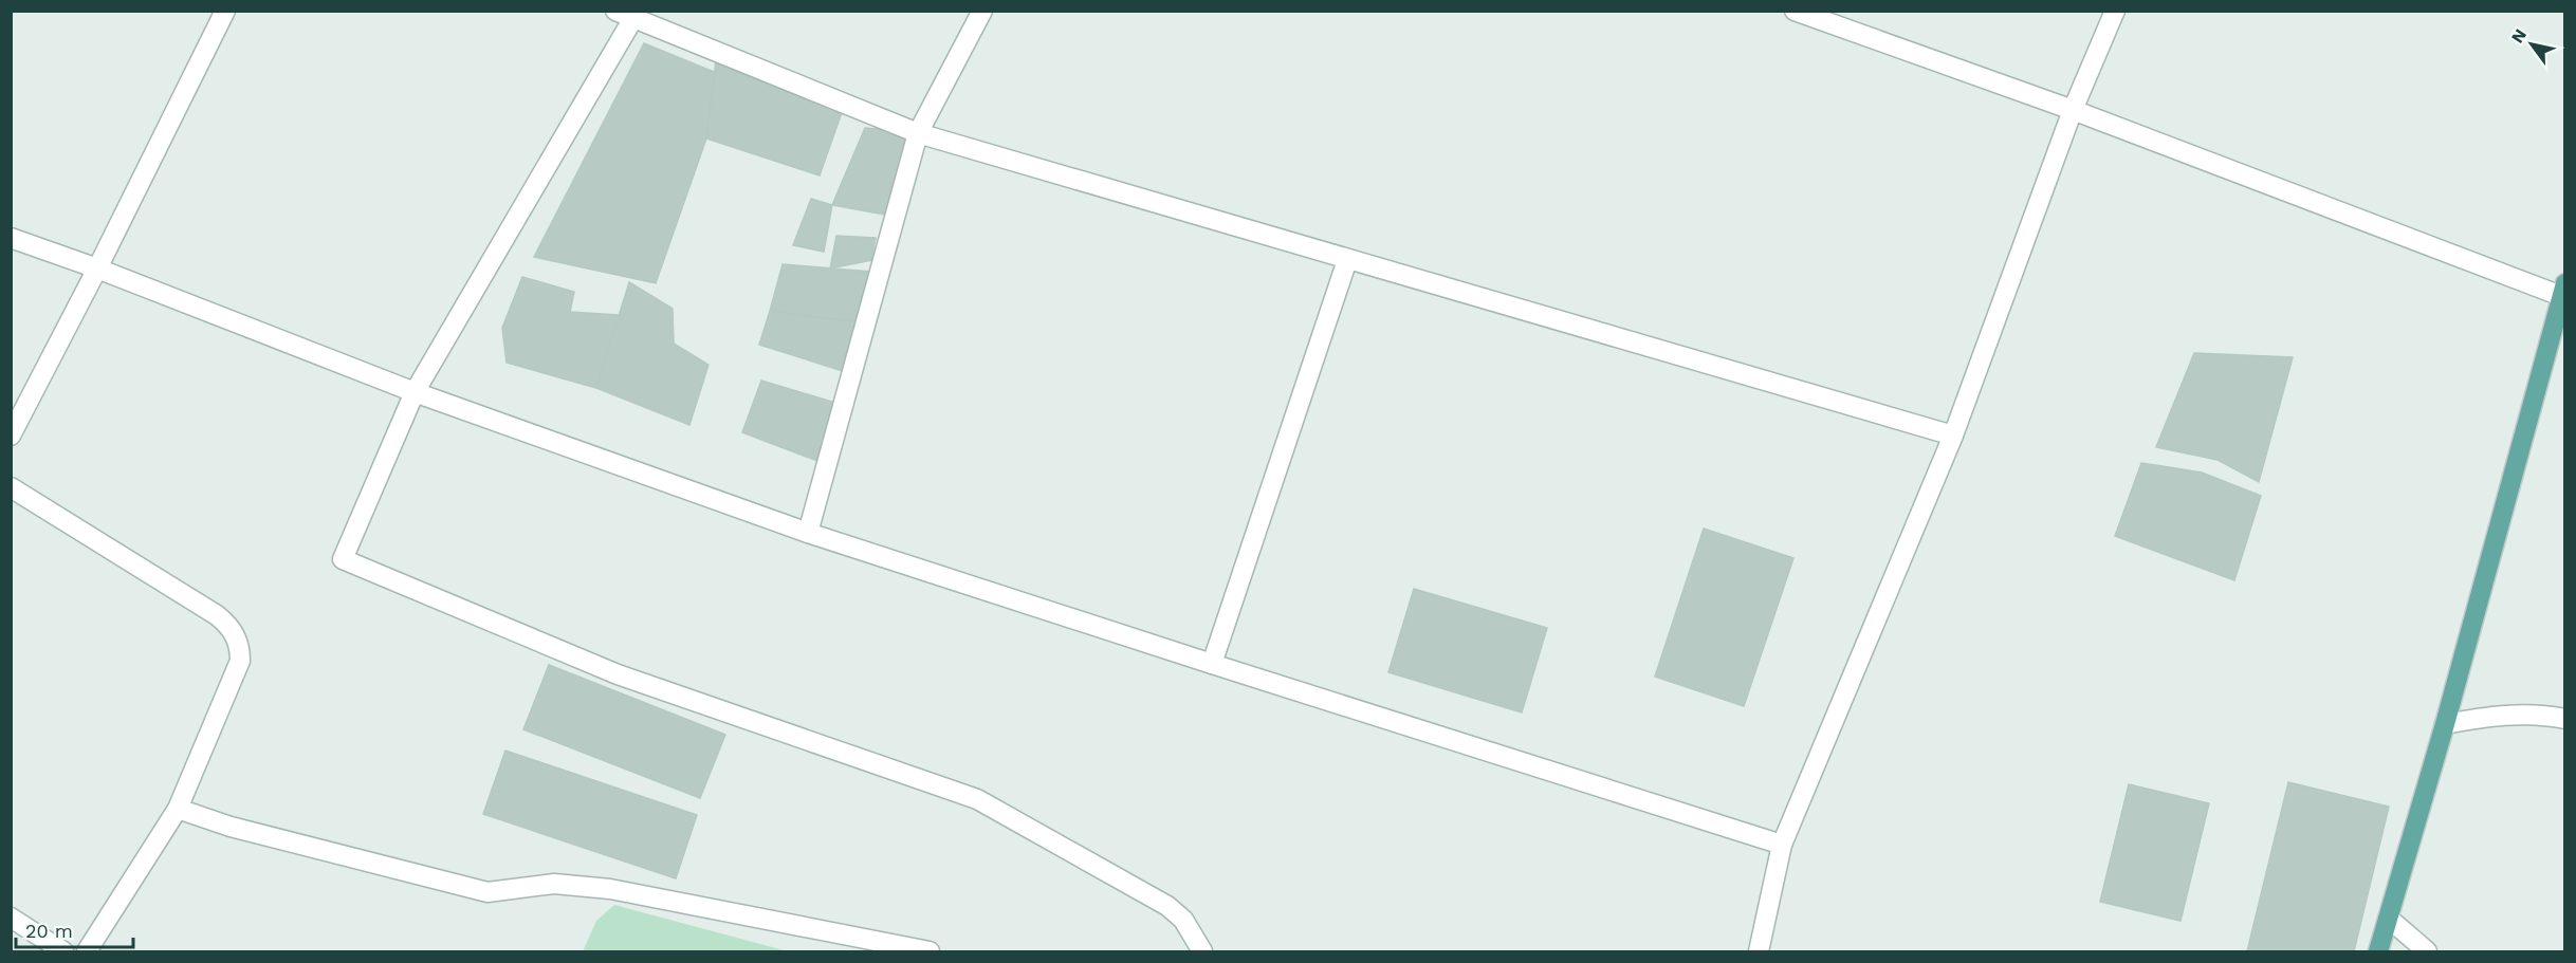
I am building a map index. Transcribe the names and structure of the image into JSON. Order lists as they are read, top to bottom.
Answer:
{
  "scale_bar": "20 m",
  "north": "top left"
}
